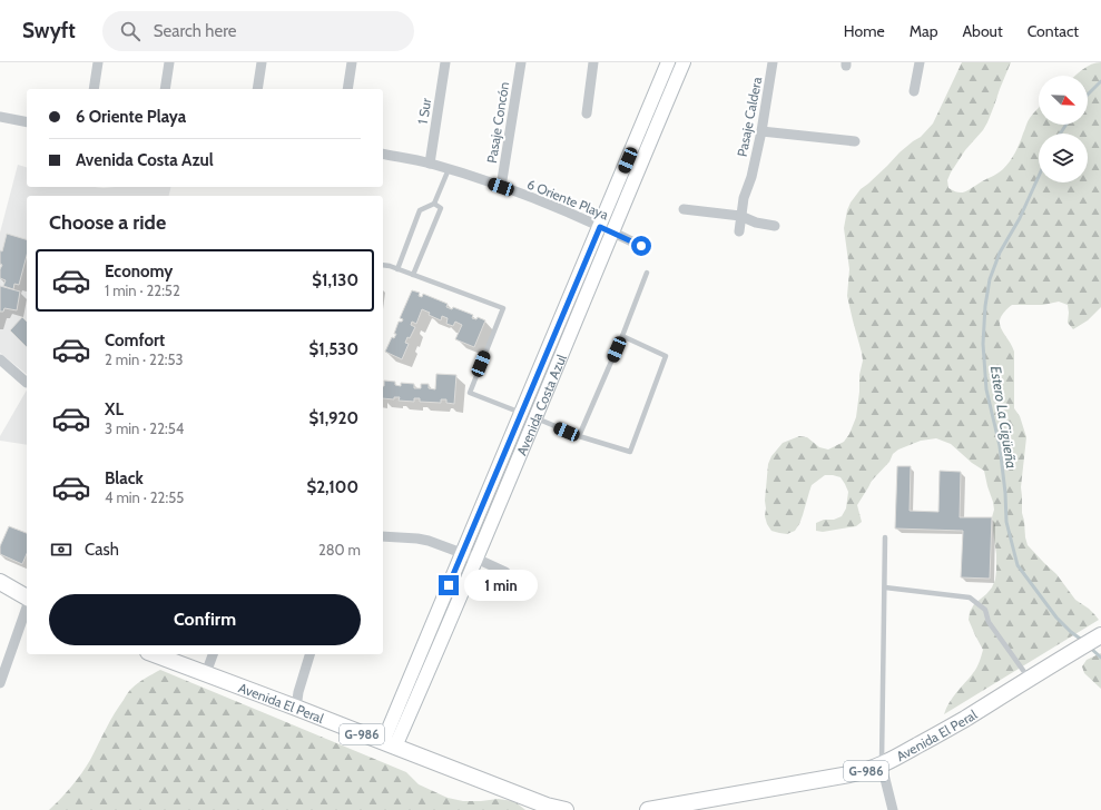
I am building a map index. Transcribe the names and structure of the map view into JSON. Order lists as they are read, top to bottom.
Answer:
{
  "streets": {
    "main road": ["Avenida El Peral", "G-986"],
    "street": [
      "1 Sur",
      "Pasaje Caldera",
      "Pasaje Concón",
      "6 Oriente Playa",
      "Avenida Costa Azul"
    ]
  },
  "crossings": [
    ["1 Sur", "6 Oriente Playa"],
    ["Pasaje Concón", "6 Oriente Playa"],
    ["6 Oriente Playa", "Avenida Costa Azul"],
    ["Avenida Costa Azul", "Avenida El Peral"]
  ],
  "water": ["Estero La Cigüeña"],
  "north": "bottom right",
  "page": {
    "header": "Swyft",
    "search": "Search here",
    "nav": [
      "Home",
      "Map",
      "About",
      "Contact"
    ],
    "banner": ["6 Oriente Playa", "Avenida Costa Azul"],
    "heading": "Choose a ride",
    "list": [
      {
        "name": "Economy",
        "note": "1 min · 22:52",
        "value": "$1,130"
      },
      {
        "name": "Comfort",
        "note": "2 min · 22:53",
        "value": "$1,530"
      },
      {
        "name": "XL",
        "note": "3 min · 22:54",
        "value": "$1,920"
      },
      {
        "name": "Black",
        "note": "4 min · 22:55",
        "value": "$2,100"
      }
    ],
    "pay": ["Cash", "280 m"],
    "bubble": "1 min",
    "buttons": "Confirm"
  }
}
